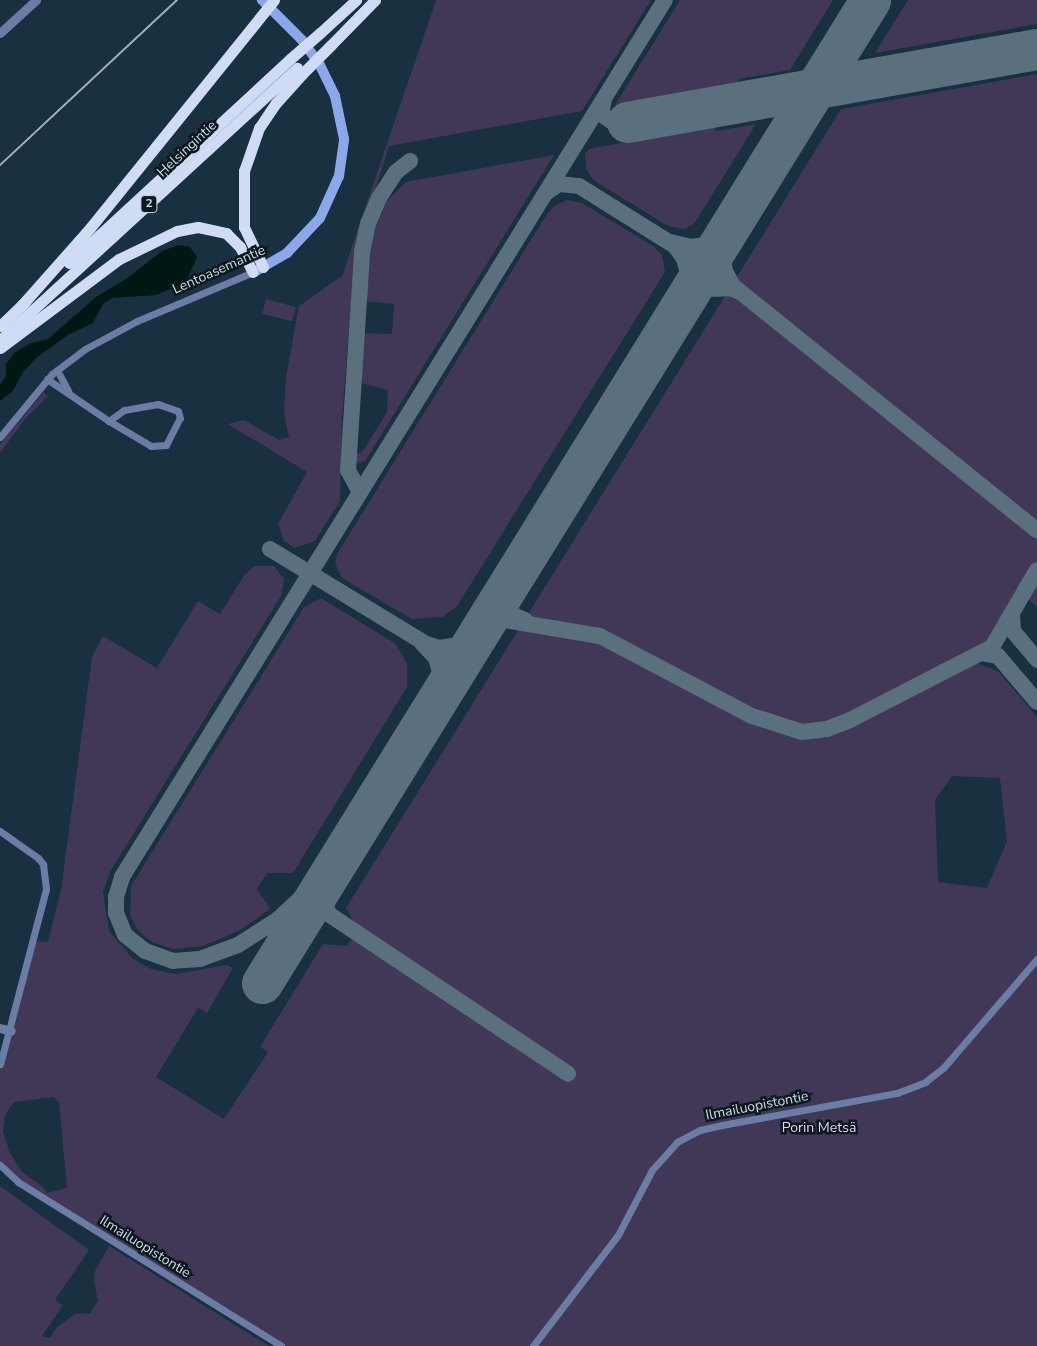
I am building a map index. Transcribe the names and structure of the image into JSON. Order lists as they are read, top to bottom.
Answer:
{
  "streets": {
    "highway": ["Helsingintie", "2"],
    "main road": ["Lentoasemantie"],
    "street": ["Ilmailuopistontie"]
  },
  "parks": ["Porin Metsä"]
}
